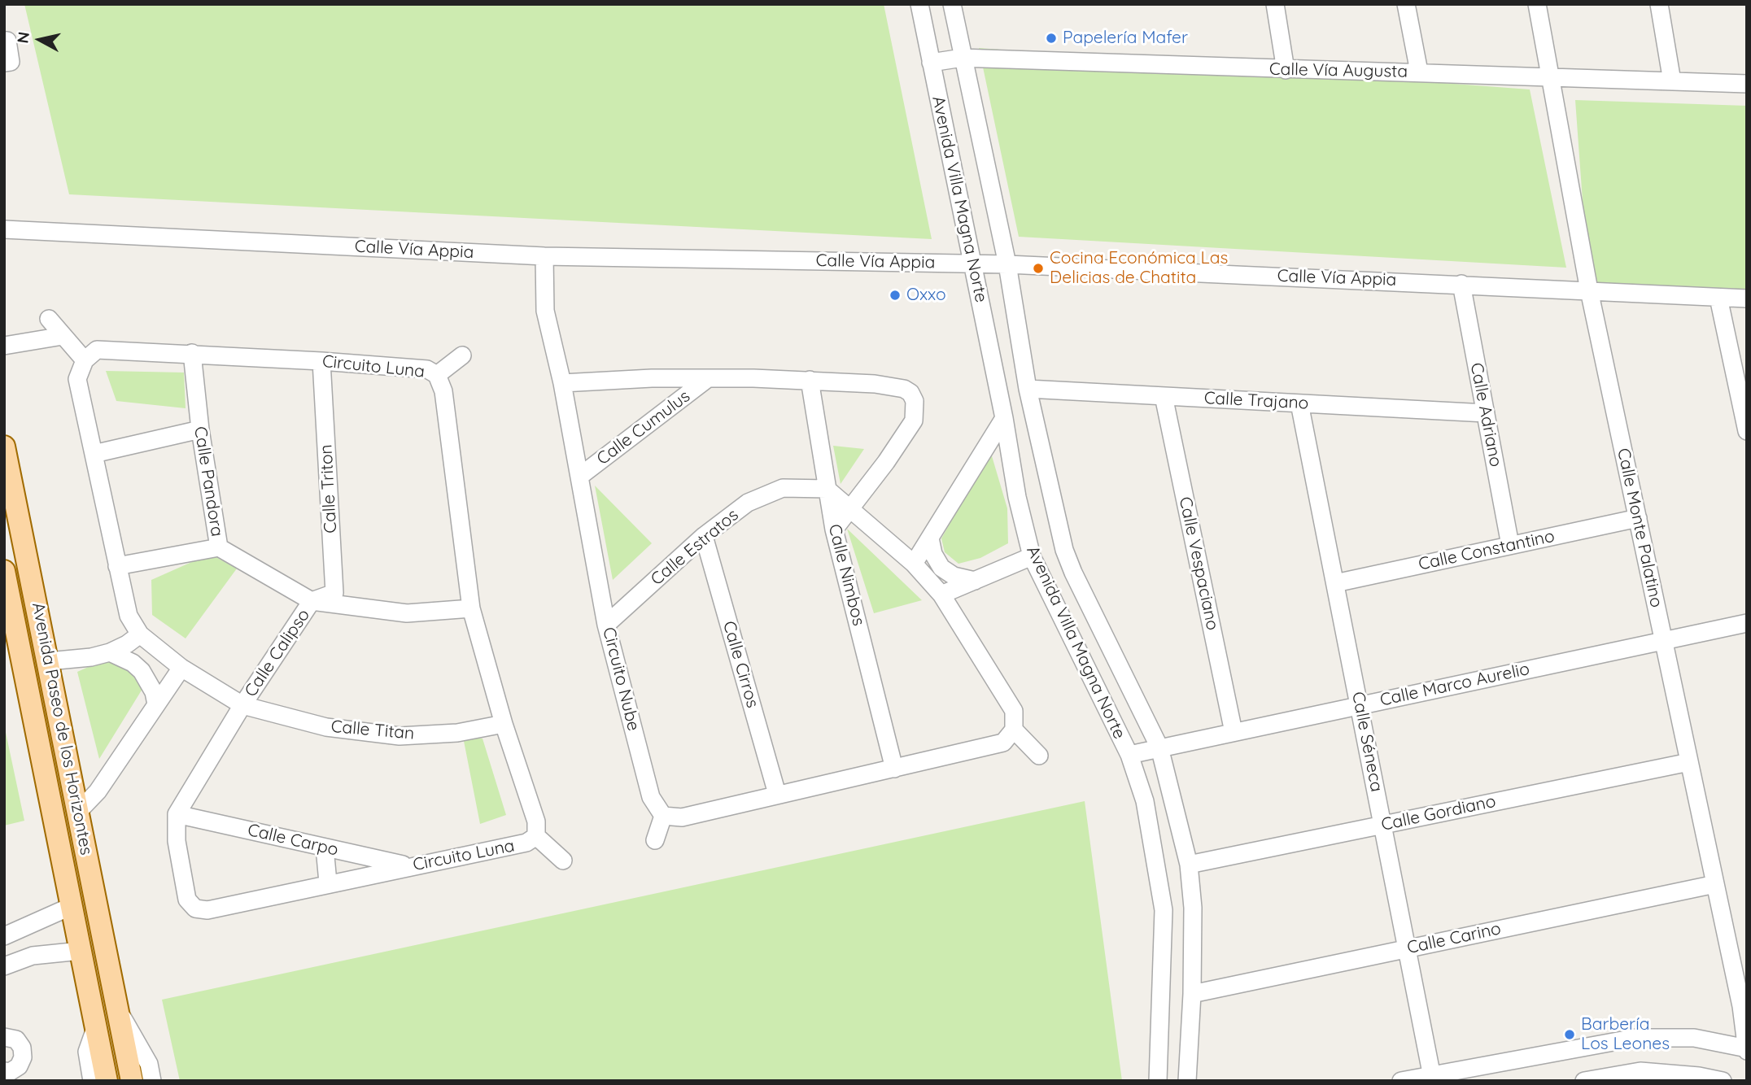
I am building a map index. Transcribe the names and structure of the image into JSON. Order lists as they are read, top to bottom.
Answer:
{
  "streets": {
    "main road": ["Avenida Paseo de los Horizontes"],
    "street": [
      "Calle Vía Augusta",
      "Avenida Villa Magna Norte",
      "Calle Vía Appia",
      "Circuito Luna",
      "Calle Trajano",
      "Calle Adriano",
      "Calle Cumulus",
      "Calle Pandora",
      "Calle Triton",
      "Calle Monte Palatino",
      "Calle Estratos",
      "Calle Constantino",
      "Calle Vespaciano",
      "Calle Nimbos",
      "Calle Calipso",
      "Calle Cirros",
      "Circuito Nube",
      "Calle Marco Aurelio",
      "Calle Titan",
      "Calle Séneca",
      "Calle Gordiano",
      "Calle Carpo",
      "Calle Carino"
    ]
  },
  "crossings": [
    ["Calle Vía Augusta", "Avenida Villa Magna Norte"],
    ["Calle Vía Augusta", "Calle Monte Palatino"],
    ["Avenida Villa Magna Norte", "Calle Vía Appia"],
    ["Avenida Villa Magna Norte", "Calle Trajano"],
    ["Avenida Villa Magna Norte", "Calle Marco Aurelio"],
    ["Avenida Villa Magna Norte", "Calle Gordiano"],
    ["Avenida Villa Magna Norte", "Calle Carino"],
    ["Calle Vía Appia", "Calle Adriano"],
    ["Calle Vía Appia", "Calle Monte Palatino"],
    ["Calle Vía Appia", "Circuito Nube"],
    ["Circuito Luna", "Calle Pandora"],
    ["Circuito Luna", "Calle Triton"],
    ["Circuito Luna", "Calle Titan"],
    ["Circuito Luna", "Calle Carpo"],
    ["Calle Trajano", "Calle Adriano"],
    ["Calle Trajano", "Calle Vespaciano"],
    ["Calle Trajano", "Calle Séneca"],
    ["Calle Adriano", "Calle Constantino"],
    ["Calle Cumulus", "Circuito Nube"],
    ["Calle Pandora", "Calle Triton"],
    ["Calle Pandora", "Calle Calipso"],
    ["Calle Triton", "Calle Calipso"],
    ["Calle Monte Palatino", "Calle Constantino"],
    ["Calle Monte Palatino", "Calle Marco Aurelio"],
    ["Calle Monte Palatino", "Calle Gordiano"],
    ["Calle Monte Palatino", "Calle Carino"],
    ["Calle Estratos", "Calle Nimbos"],
    ["Calle Estratos", "Calle Cirros"],
    ["Calle Estratos", "Circuito Nube"],
    ["Calle Constantino", "Calle Séneca"],
    ["Calle Vespaciano", "Calle Marco Aurelio"],
    ["Calle Calipso", "Calle Titan"],
    ["Calle Marco Aurelio", "Calle Séneca"],
    ["Calle Séneca", "Calle Gordiano"],
    ["Calle Séneca", "Calle Carino"]
  ],
  "places": [
    "Papelería Mafer",
    "Cocina Económica Las Delicias de Chatita",
    "Oxxo",
    "Barbería Los Leones"
  ],
  "north": "left"
}
